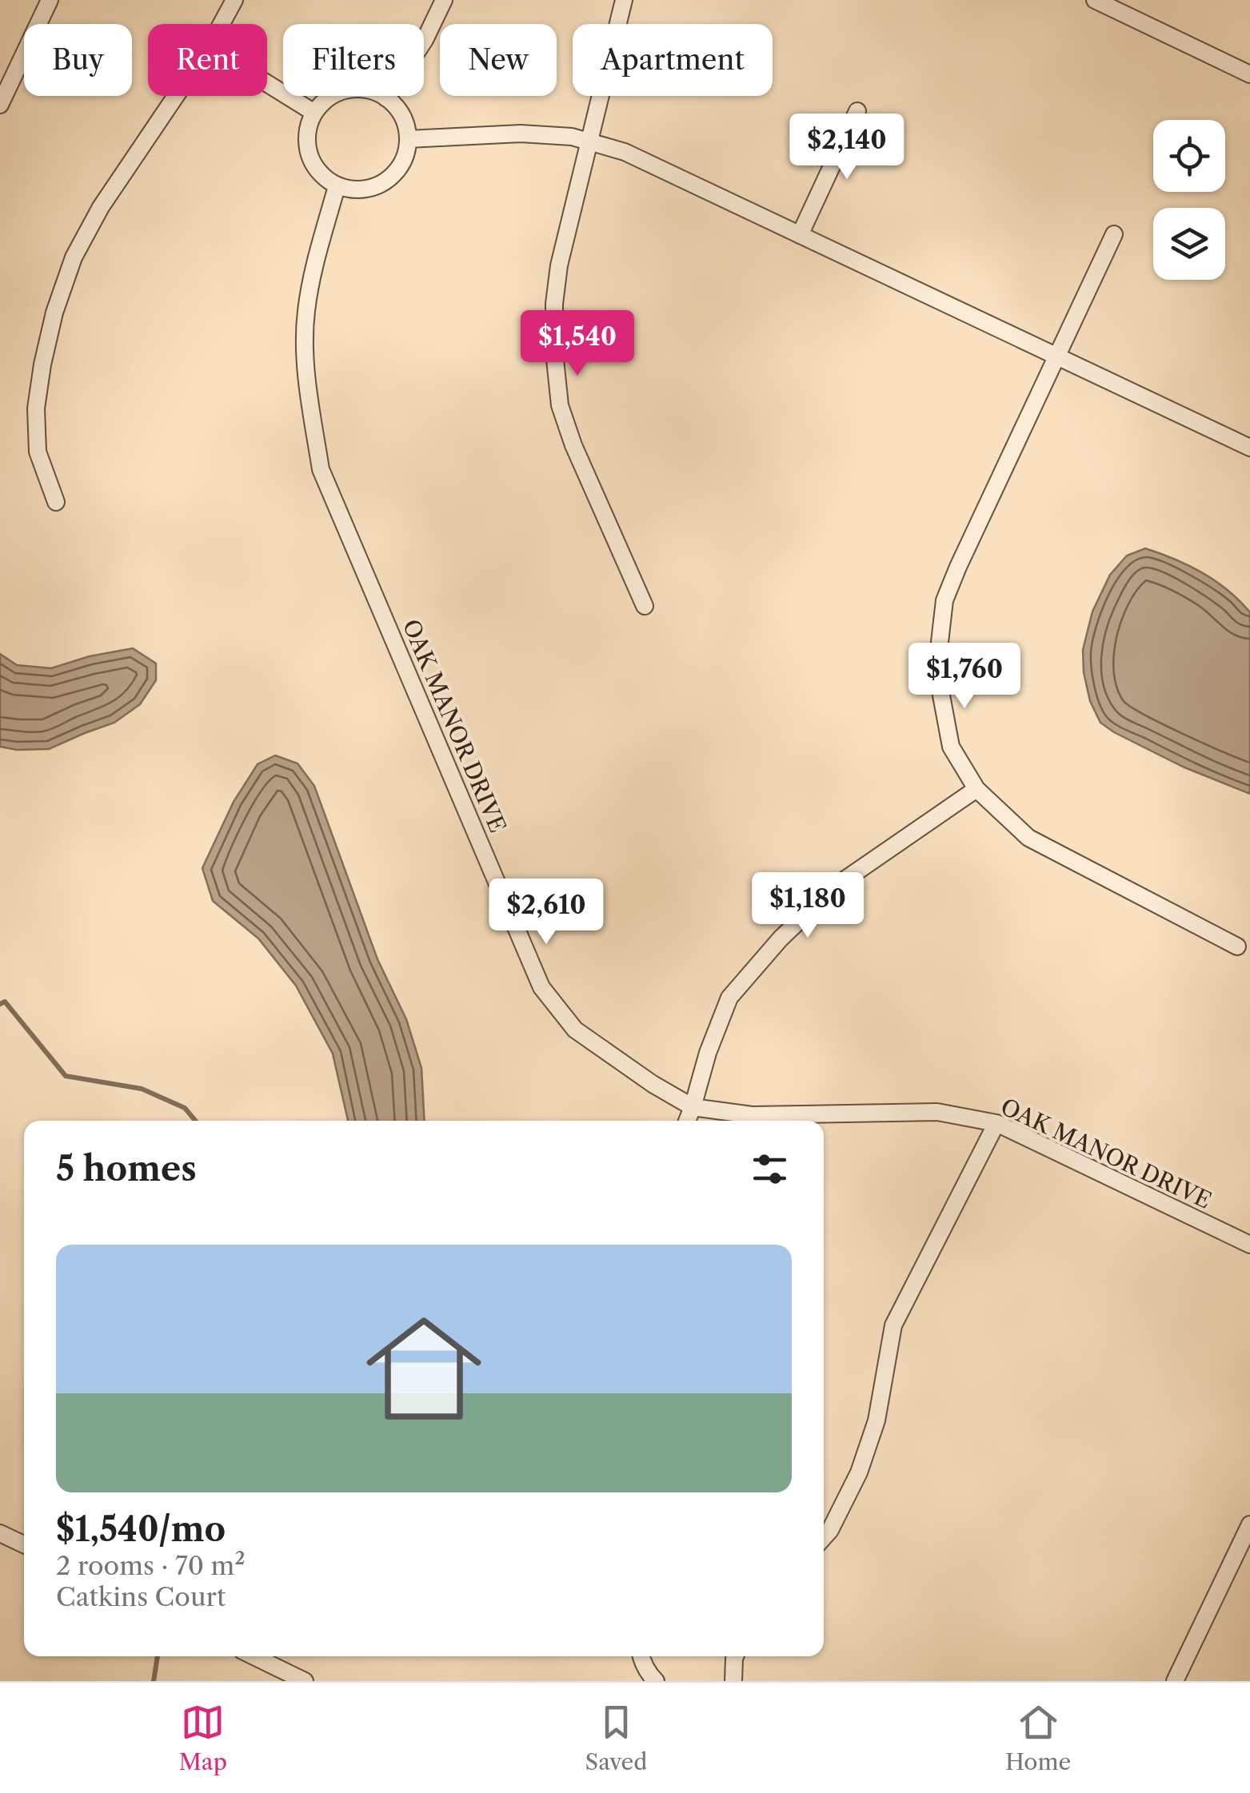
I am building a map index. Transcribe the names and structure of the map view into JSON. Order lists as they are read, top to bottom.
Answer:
{
  "streets": {
    "street": ["OAK MANOR DRIVE"]
  },
  "page": {
    "chip": [
      "Buy",
      "Rent",
      "Filters",
      "New",
      "Apartment"
    ],
    "price": [
      "$2,140",
      "$1,540",
      "$1,760",
      "$1,180",
      "$2,610"
    ],
    "heading": "5 homes",
    "list": [
      {
        "name": "$1,540/mo",
        "note": "2 rooms · 70 m² · Catkins Court"
      }
    ],
    "tabs": ["Map", "Saved", "Home"]
  }
}
